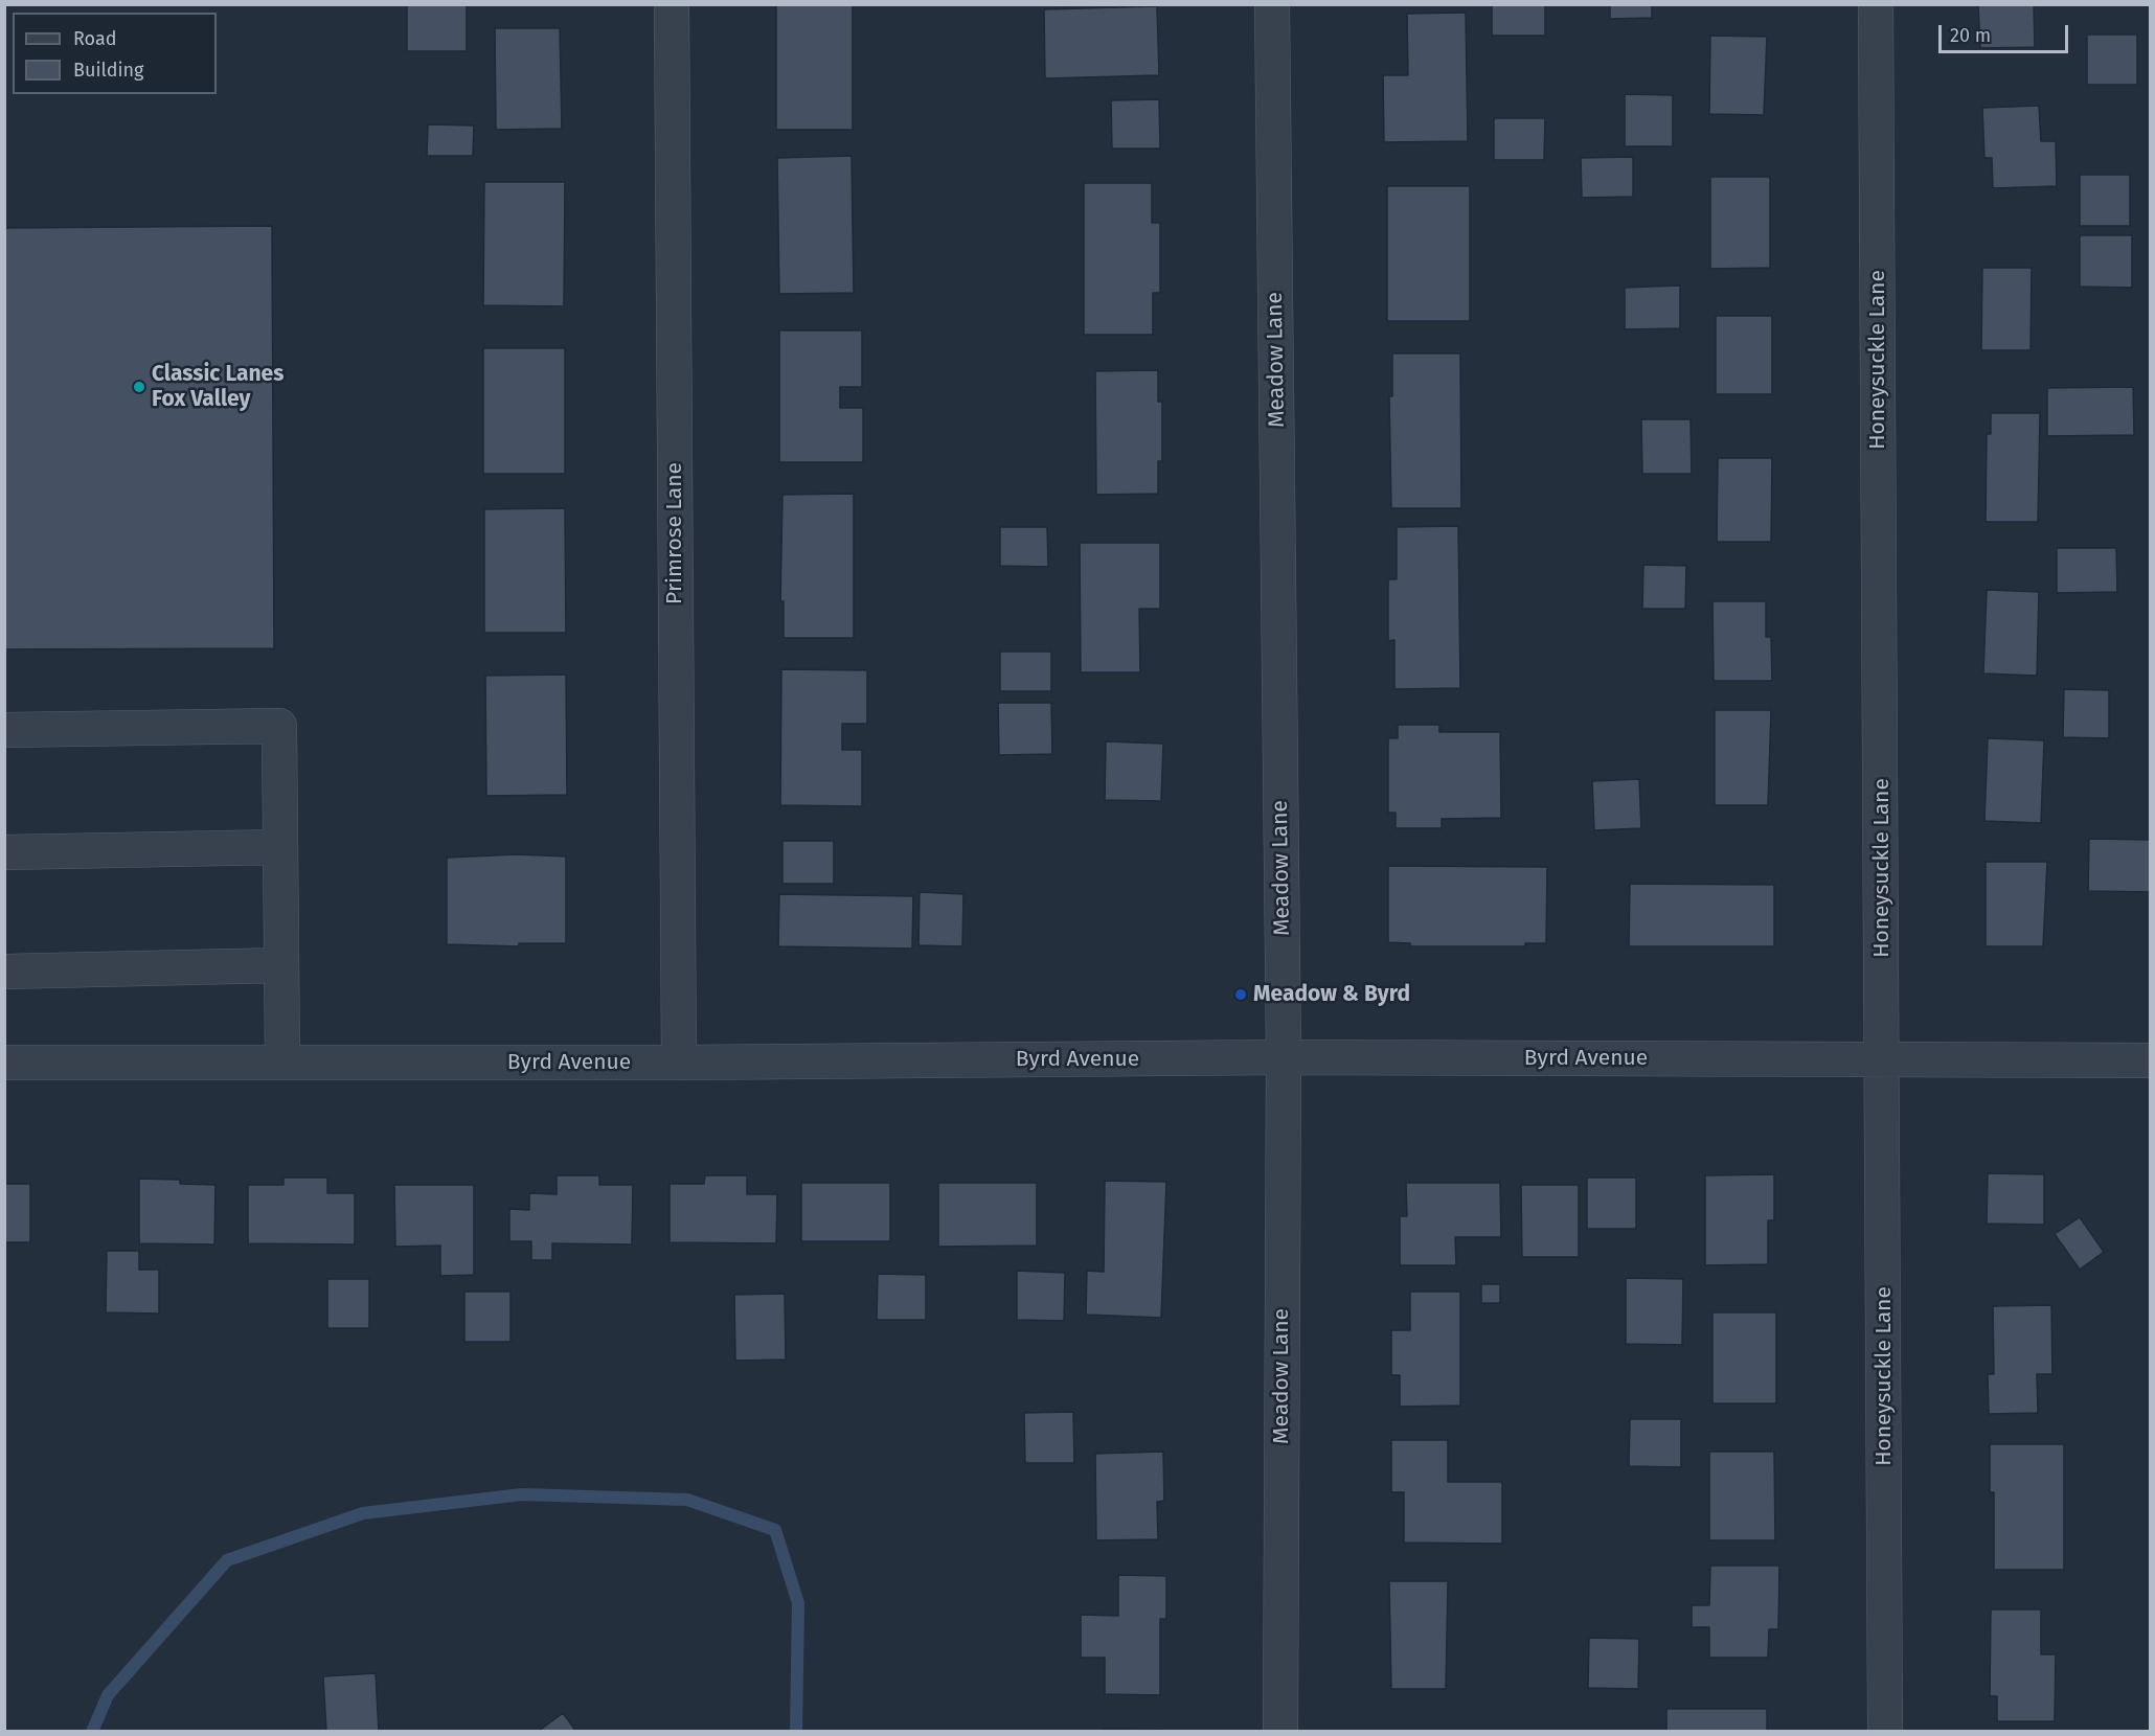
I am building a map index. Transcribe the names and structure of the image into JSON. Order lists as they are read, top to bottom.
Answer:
{
  "streets": {
    "street": [
      "Meadow Lane",
      "Honeysuckle Lane",
      "Primrose Lane",
      "Byrd Avenue"
    ]
  },
  "crossings": [
    ["Meadow Lane", "Byrd Avenue"],
    ["Honeysuckle Lane", "Byrd Avenue"],
    ["Primrose Lane", "Byrd Avenue"]
  ],
  "places": ["Classic Lanes Fox Valley", "Meadow & Byrd"],
  "legend": ["Road", "Building"],
  "scale_bar": "20 m"
}
